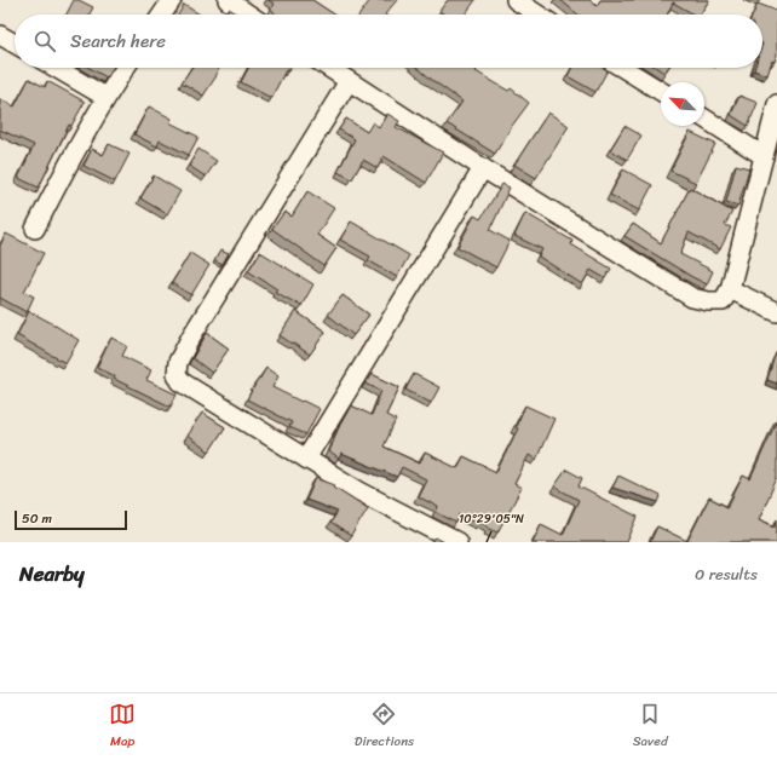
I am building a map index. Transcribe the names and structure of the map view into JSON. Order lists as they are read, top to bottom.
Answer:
{
  "scale_bar": "50 m",
  "north": "top left",
  "page": {
    "search": "Search here",
    "scale": "50 m",
    "heading": ["Nearby", "0 results"],
    "nav": ["Map", "Directions", "Saved"]
  },
  "coordinates": ["10°29'05\"N"]
}
